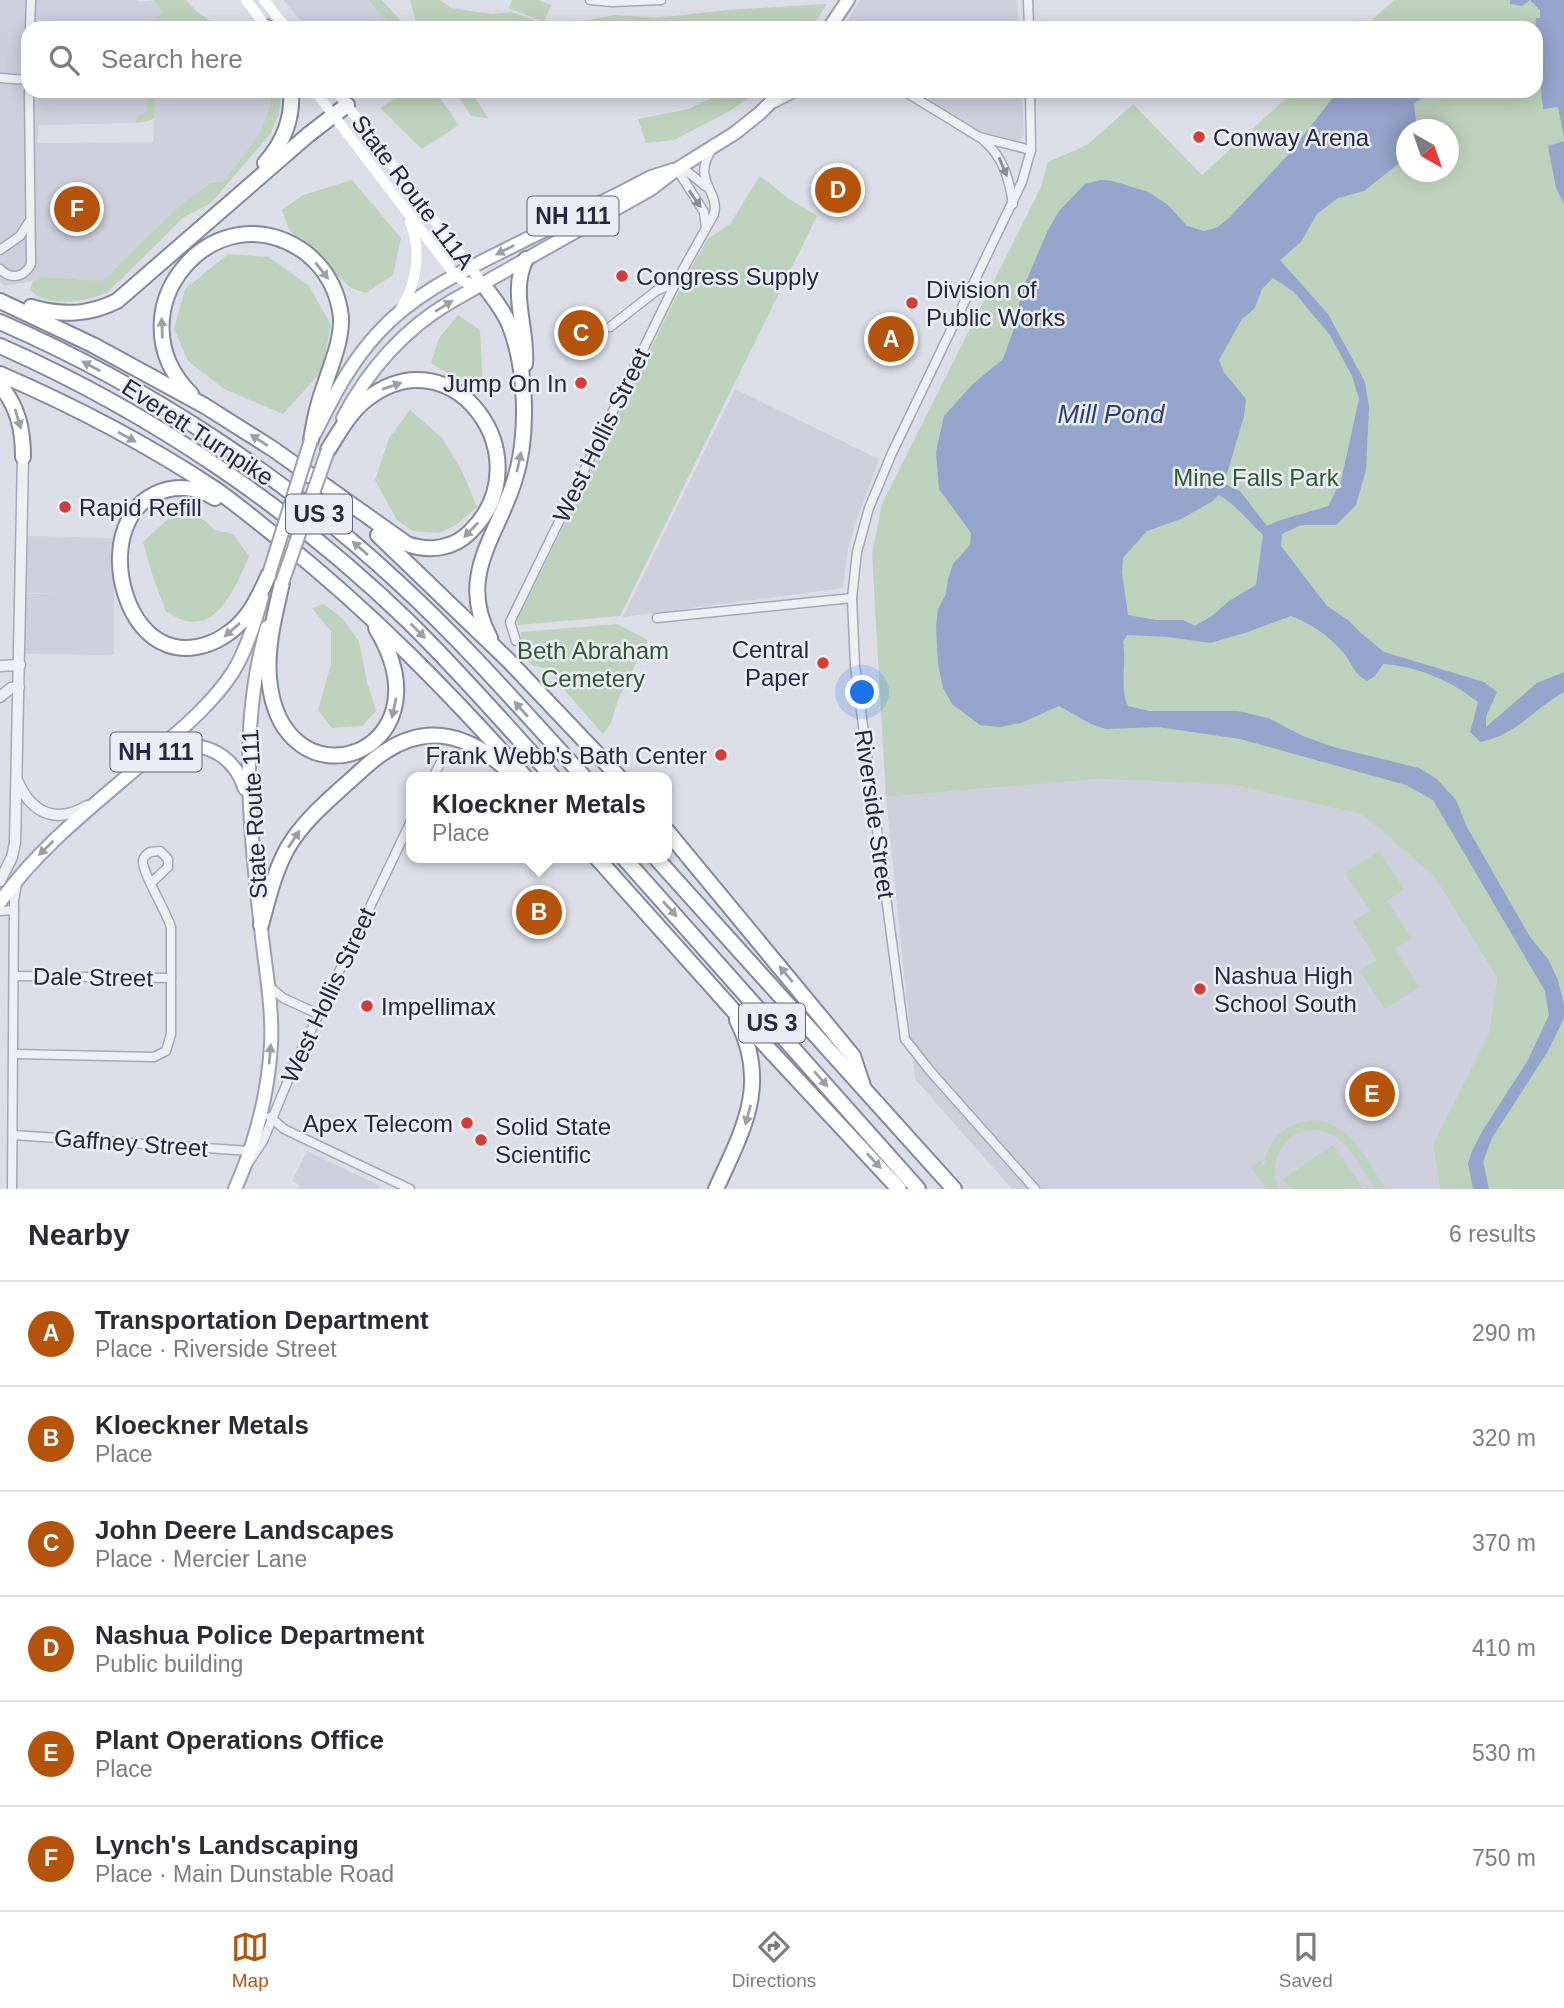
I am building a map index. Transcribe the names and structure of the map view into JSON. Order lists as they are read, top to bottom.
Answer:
{
  "streets": {
    "highway": ["Everett Turnpike", "US 3"],
    "main road": [
      "State Route 111A",
      "NH 111",
      "West Hollis Street",
      "State Route 111"
    ],
    "street": ["Riverside Street", "Dale Street", "Gaffney Street"]
  },
  "crossings": [
    ["State Route 111A", "NH 111"],
    ["State Route 111A", "State Route 111"],
    ["NH 111", "West Hollis Street"],
    ["NH 111", "State Route 111"],
    ["West Hollis Street", "State Route 111"],
    ["State Route 111", "Gaffney Street"]
  ],
  "water": ["Mill Pond"],
  "parks": ["Mine Falls Park", "Beth Abraham Cemetery"],
  "places": [
    "Conway Arena",
    "Congress Supply",
    "Division of Public Works",
    "Jump On In",
    "Rapid Refill",
    "Central Paper",
    "Frank Webb's Bath Center",
    "Nashua High School South",
    "Impellimax",
    "Apex Telecom",
    "Solid State Scientific"
  ],
  "north": "bottom right",
  "page": {
    "search": "Search here",
    "pins": [
      "D",
      "F",
      "C",
      "A",
      "B",
      "E"
    ],
    "popup": ["Kloeckner Metals", "Place"],
    "heading": ["Nearby", "6 results"],
    "list": [
      {
        "mark": "A",
        "name": "Transportation Department",
        "note": "Place · Riverside Street",
        "value": "290 m"
      },
      {
        "mark": "B",
        "name": "Kloeckner Metals",
        "note": "Place",
        "value": "320 m"
      },
      {
        "mark": "C",
        "name": "John Deere Landscapes",
        "note": "Place · Mercier Lane",
        "value": "370 m"
      },
      {
        "mark": "D",
        "name": "Nashua Police Department",
        "note": "Public building",
        "value": "410 m"
      },
      {
        "mark": "E",
        "name": "Plant Operations Office",
        "note": "Place",
        "value": "530 m"
      },
      {
        "mark": "F",
        "name": "Lynch's Landscaping",
        "note": "Place · Main Dunstable Road",
        "value": "750 m"
      }
    ],
    "nav": ["Map", "Directions", "Saved"]
  }
}
